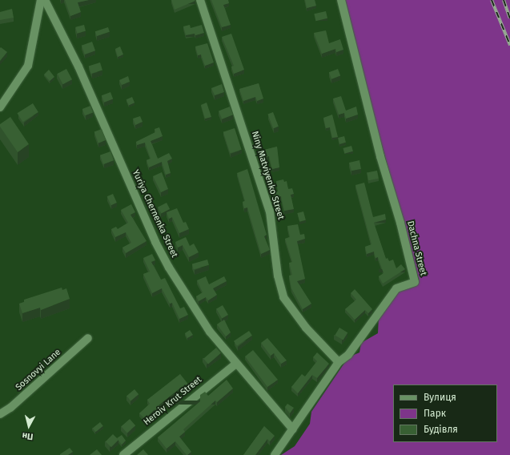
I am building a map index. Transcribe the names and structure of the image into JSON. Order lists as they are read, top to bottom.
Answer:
{
  "streets": {
    "street": [
      "Niny Matviyenko Street",
      "Yuriya Chernenka Street",
      "Dachna Street",
      "Sosnovyi Lane",
      "Heroiv Krut Street"
    ]
  },
  "crossings": [
    ["Niny Matviyenko Street", "Dachna Street"],
    ["Yuriya Chernenka Street", "Dachna Street"],
    ["Yuriya Chernenka Street", "Heroiv Krut Street"]
  ],
  "legend": ["Вулиця", "Парк", "Будівля"],
  "north": "bottom"
}
